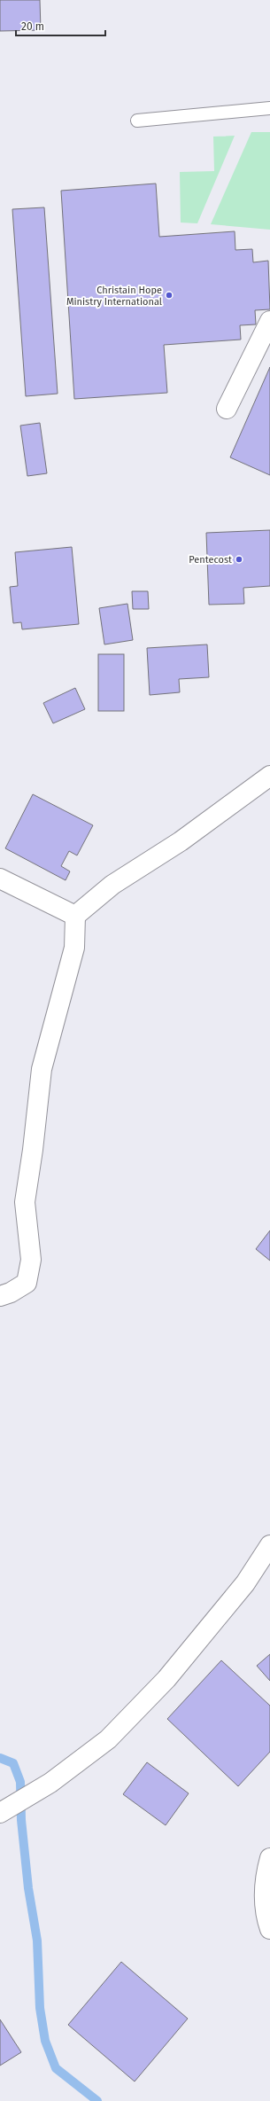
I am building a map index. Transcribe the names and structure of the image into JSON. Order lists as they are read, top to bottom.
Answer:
{
  "places": ["Christain Hope Ministry International", "Pentecost"],
  "scale_bar": "20 m"
}
